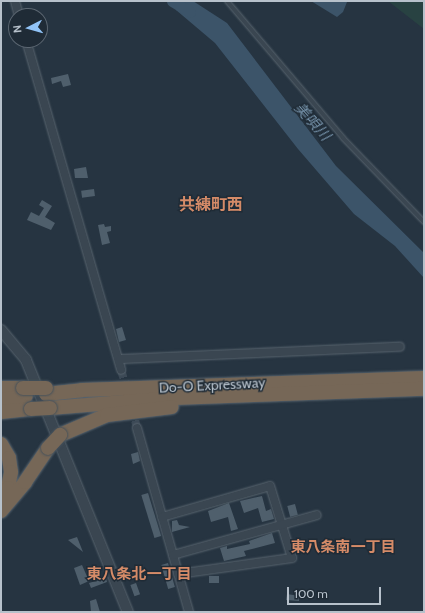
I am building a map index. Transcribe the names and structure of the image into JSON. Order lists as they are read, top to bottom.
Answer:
{
  "streets": {
    "highway": ["Do-O Expressway"]
  },
  "districts": ["共練町西", "東八条南一丁目", "東八条北一丁目"],
  "water": ["美唄川"],
  "scale_bar": "100 m",
  "north": "left"
}
